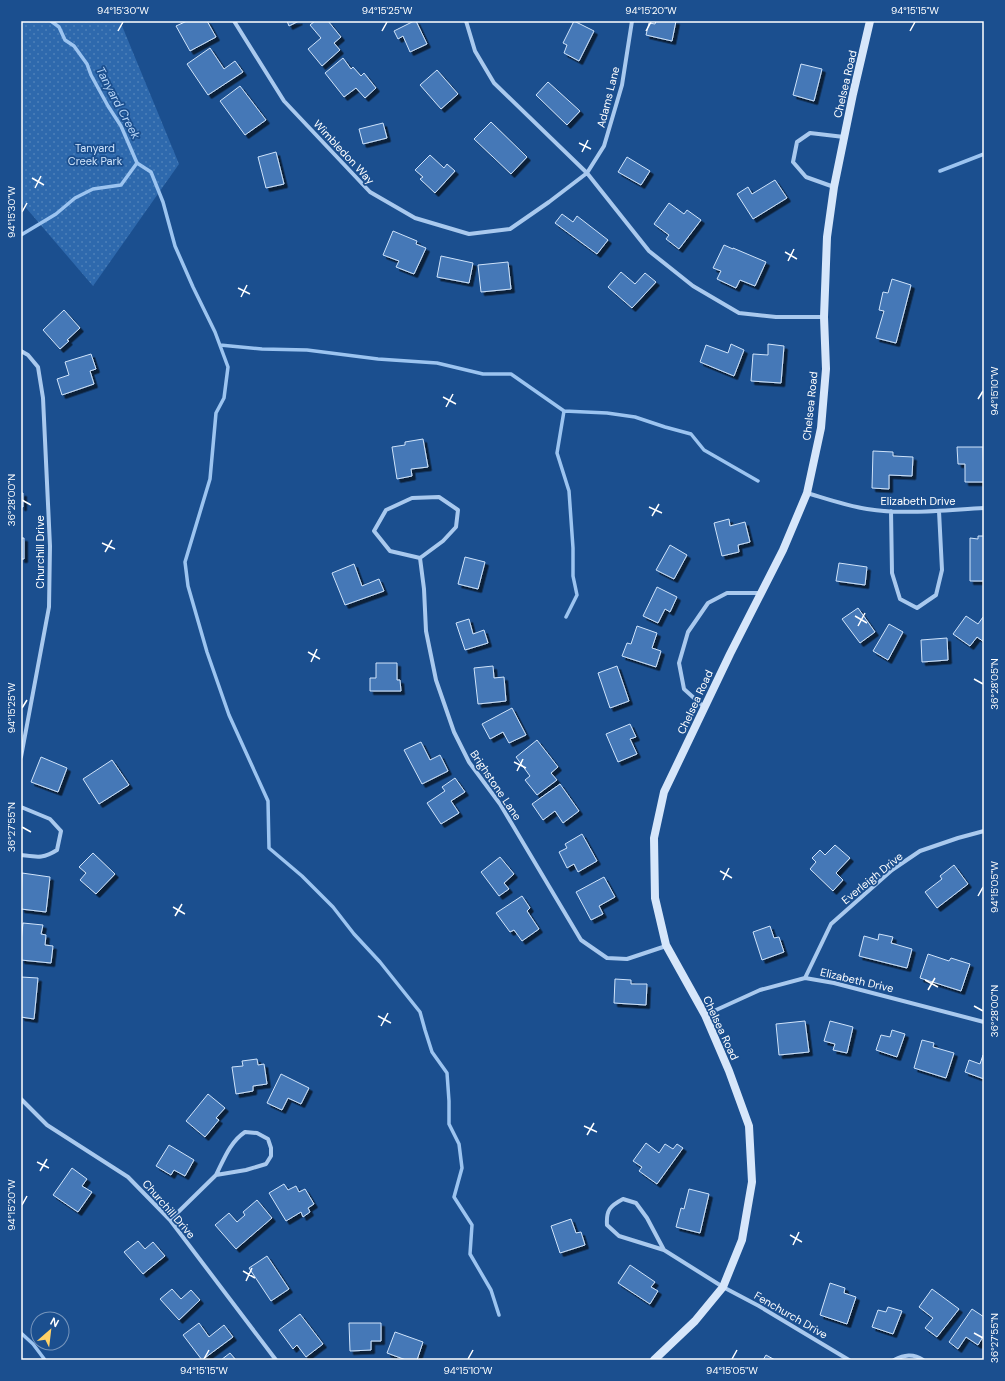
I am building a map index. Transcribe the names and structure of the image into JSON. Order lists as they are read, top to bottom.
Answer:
{
  "streets": {
    "street": [
      "Chelsea Road",
      "Adams Lane",
      "Wimbledon Way",
      "Elizabeth Drive",
      "Churchill Drive",
      "Brighstone Lane",
      "Everleigh Drive",
      "Fenchurch Drive"
    ]
  },
  "crossings": [
    ["Chelsea Road", "Elizabeth Drive"],
    ["Chelsea Road", "Brighstone Lane"],
    ["Chelsea Road", "Fenchurch Drive"],
    ["Adams Lane", "Wimbledon Way"],
    ["Elizabeth Drive", "Everleigh Drive"]
  ],
  "water": ["Tanyard Creek"],
  "parks": ["Tanyard Creek Park"],
  "north": "top right",
  "coordinates": [
    "94°15'30\"W",
    "94°15'25\"W",
    "94°15'20\"W",
    "94°15'15\"W",
    "94°15'10\"W",
    "36°28'00\"N",
    "36°28'05\"N",
    "36°27'55\"N",
    "94°15'05\"W"
  ]
}
